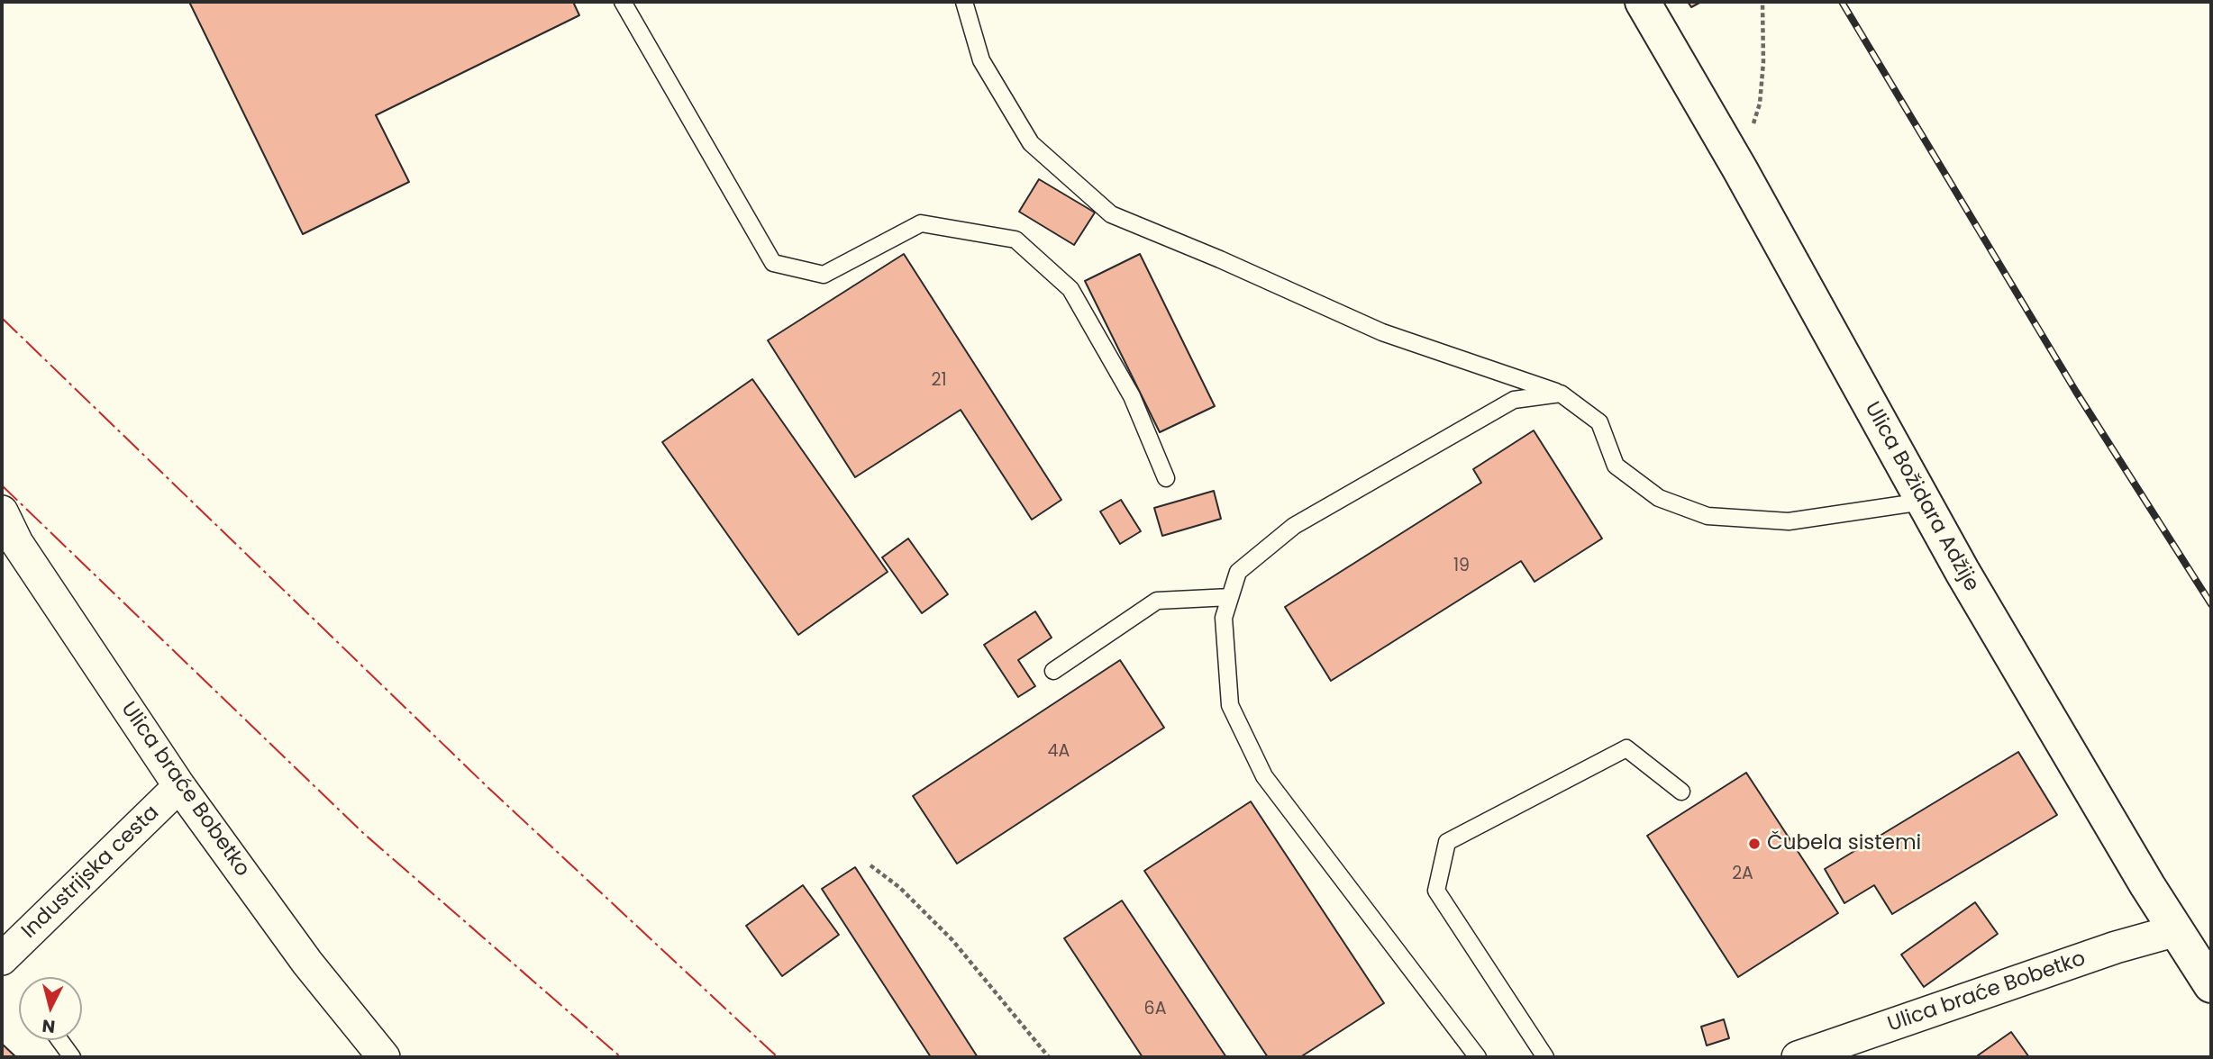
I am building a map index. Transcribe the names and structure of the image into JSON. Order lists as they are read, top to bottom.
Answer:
{
  "streets": {
    "main road": ["Ulica Božidara Adžije"],
    "street": ["Ulica braće Bobetko", "Industrijska cesta"]
  },
  "crossings": [
    ["Ulica Božidara Adžije", "Ulica braće Bobetko"],
    ["Ulica braće Bobetko", "Industrijska cesta"]
  ],
  "places": ["Čubela sistemi"],
  "house_numbers": [
    "21",
    "19",
    "4A",
    "2A",
    "6A"
  ],
  "north": "bottom"
}
